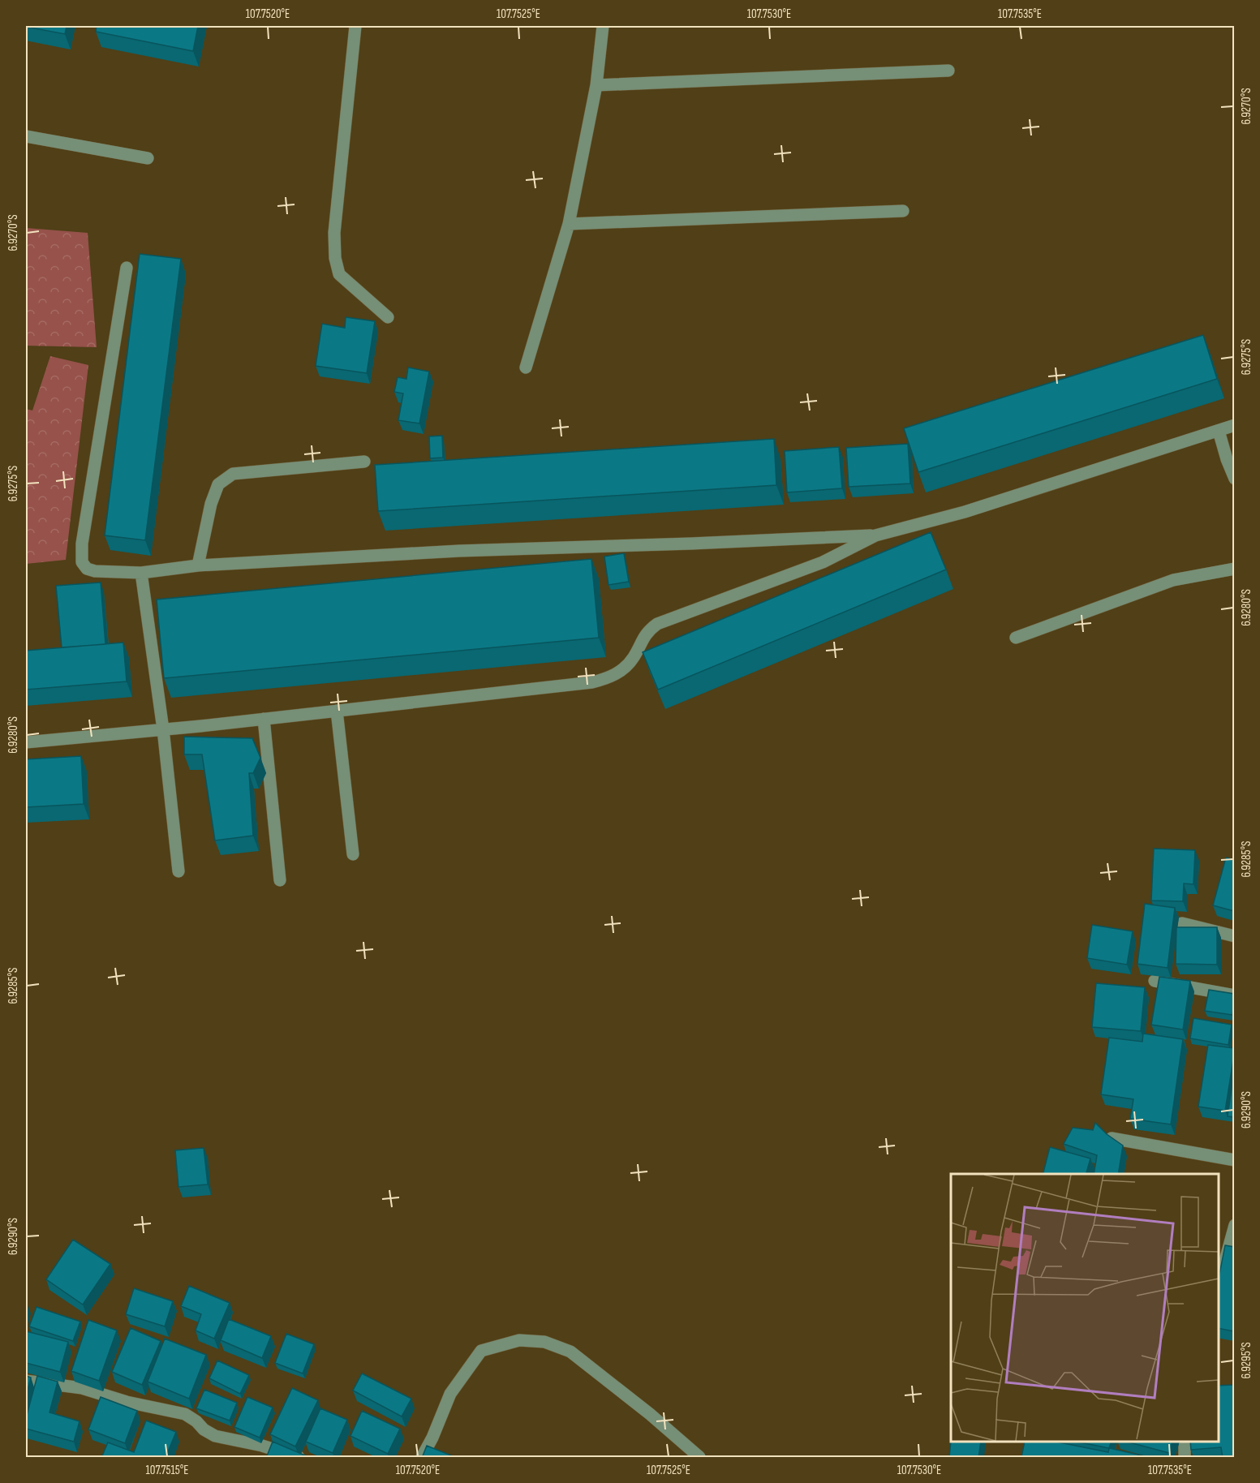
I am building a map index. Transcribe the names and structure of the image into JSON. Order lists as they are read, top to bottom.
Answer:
{
  "coordinates": [
    "107.7520°E",
    "107.7525°E",
    "107.7530°E",
    "107.7535°E",
    "6.9270°S",
    "6.9275°S",
    "6.9280°S",
    "6.9285°S",
    "6.9290°S",
    "6.9295°S",
    "107.7515°E"
  ]
}
